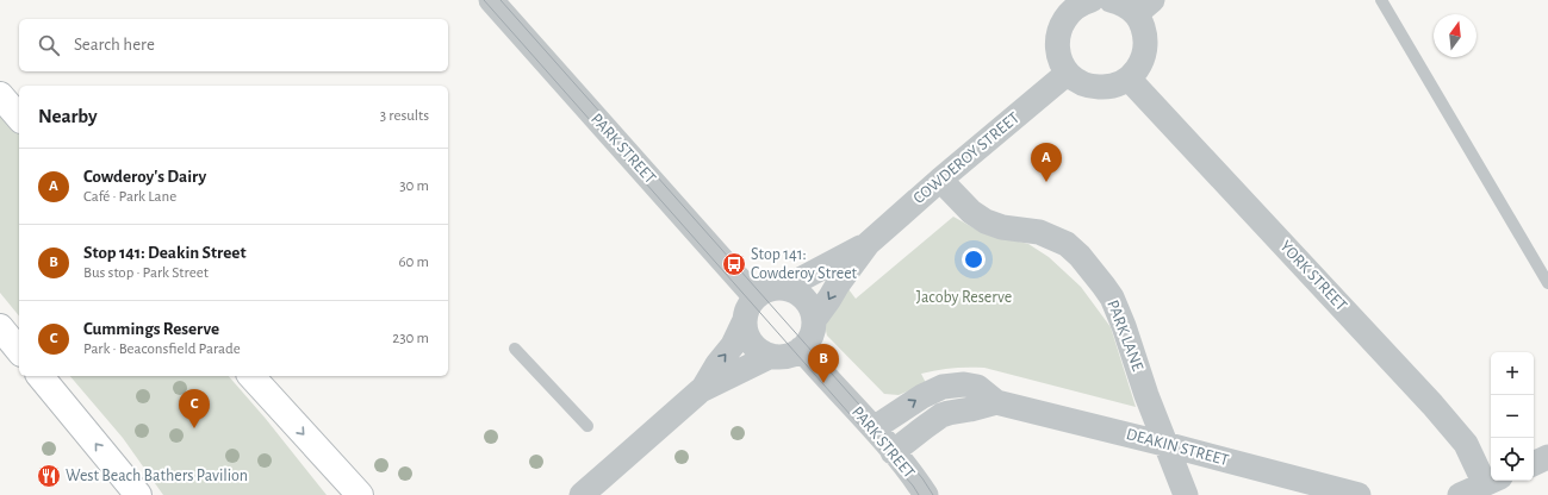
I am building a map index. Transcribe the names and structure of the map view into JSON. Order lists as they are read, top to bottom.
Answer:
{
  "streets": {
    "street": [
      "PARK STREET",
      "COWDEROY STREET",
      "YORK STREET",
      "PARK LANE",
      "DEAKIN STREET"
    ]
  },
  "crossings": [
    ["PARK STREET", "COWDEROY STREET"],
    ["PARK STREET", "DEAKIN STREET"],
    ["COWDEROY STREET", "PARK LANE"],
    ["PARK LANE", "DEAKIN STREET"]
  ],
  "parks": ["Jacoby Reserve"],
  "places": {
    "bus stop": ["Stop 141: Cowderoy Street"],
    "restaurant": ["West Beach Bathers Pavilion"]
  },
  "north": "top",
  "page": {
    "search": "Search here",
    "heading": ["Nearby", "3 results"],
    "pins": ["A", "B", "C"],
    "list": [
      {
        "mark": "A",
        "name": "Cowderoy's Dairy",
        "note": "Café · Park Lane",
        "value": "30 m"
      },
      {
        "mark": "B",
        "name": "Stop 141: Deakin Street",
        "note": "Bus stop · Park Street",
        "value": "60 m"
      },
      {
        "mark": "C",
        "name": "Cummings Reserve",
        "note": "Park · Beaconsfield Parade",
        "value": "230 m"
      }
    ],
    "map_buttons": ["+", "−"]
  }
}
